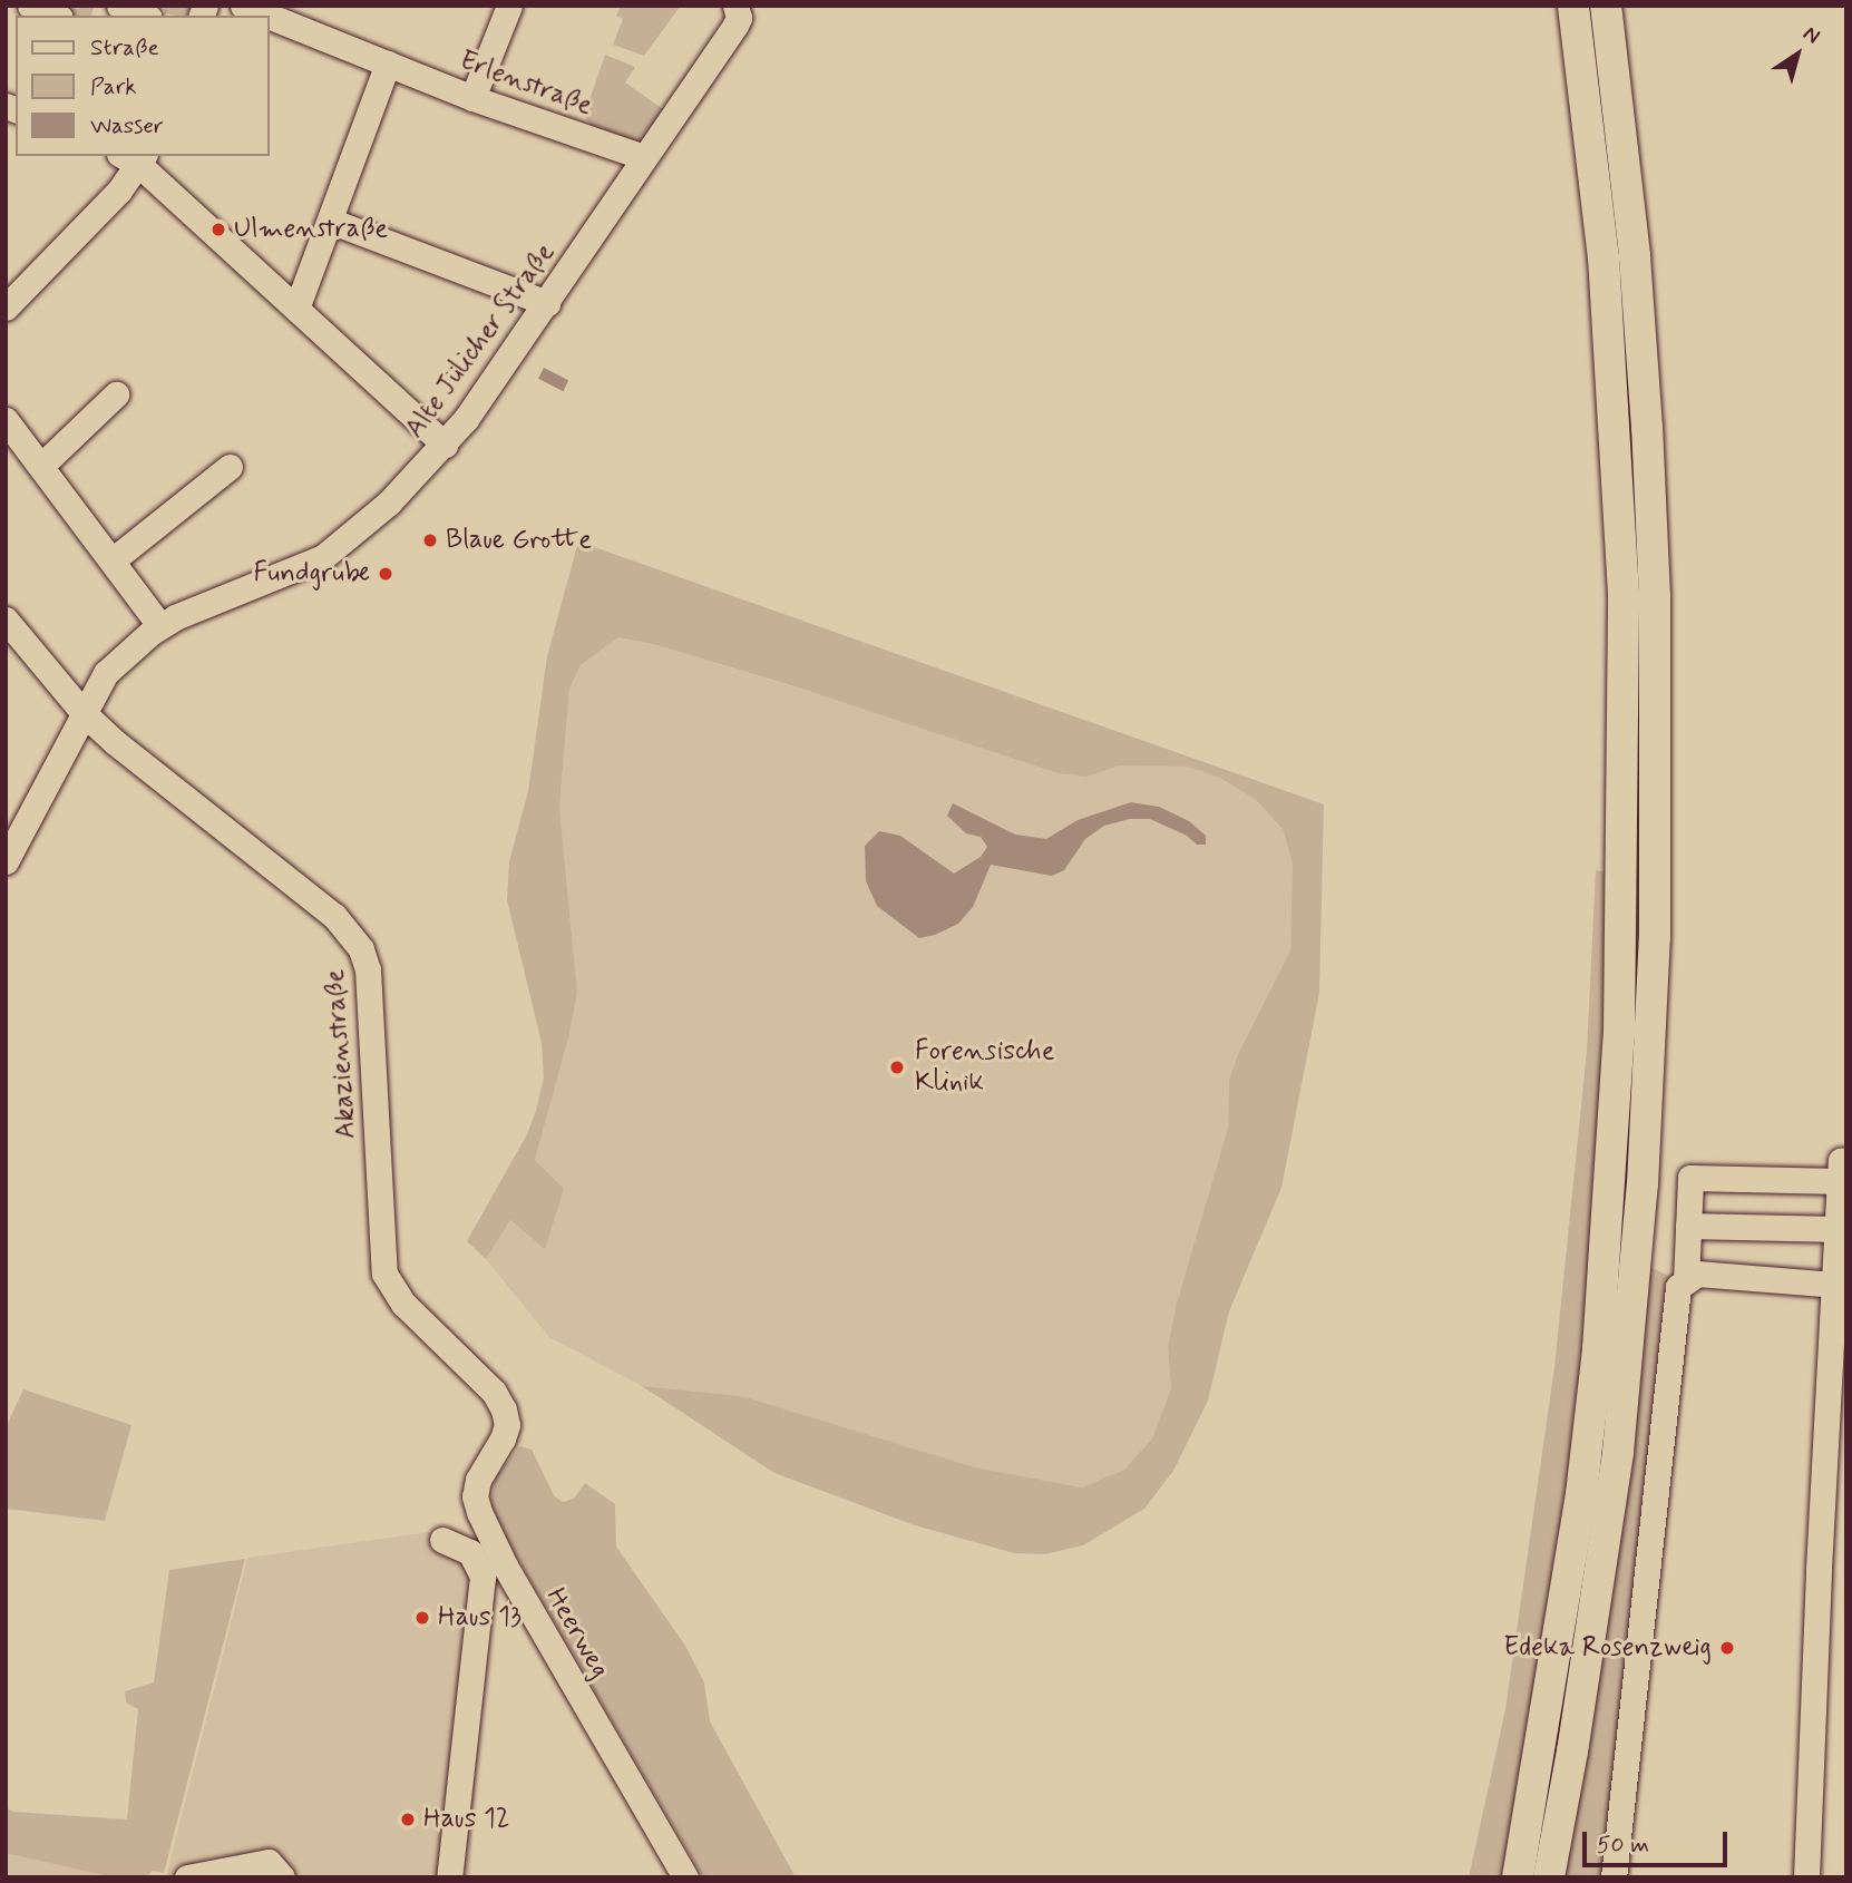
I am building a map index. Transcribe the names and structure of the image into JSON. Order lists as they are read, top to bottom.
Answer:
{
  "streets": {
    "street": [
      "Erlenstraße",
      "Alte Jülicher Straße",
      "Akazienstraße",
      "Heerweg"
    ]
  },
  "crossings": [
    ["Erlenstraße", "Alte Jülicher Straße"],
    ["Alte Jülicher Straße", "Akazienstraße"],
    ["Akazienstraße", "Heerweg"]
  ],
  "places": [
    "Ulmenstraße",
    "Blaue Grotte",
    "Fundgrube",
    "Forensische Klinik",
    "Haus 13",
    "Edeka Rosenzweig",
    "Haus 12"
  ],
  "legend": ["Straße", "Park", "Wasser"],
  "scale_bar": "50 m",
  "north": "top right"
}
